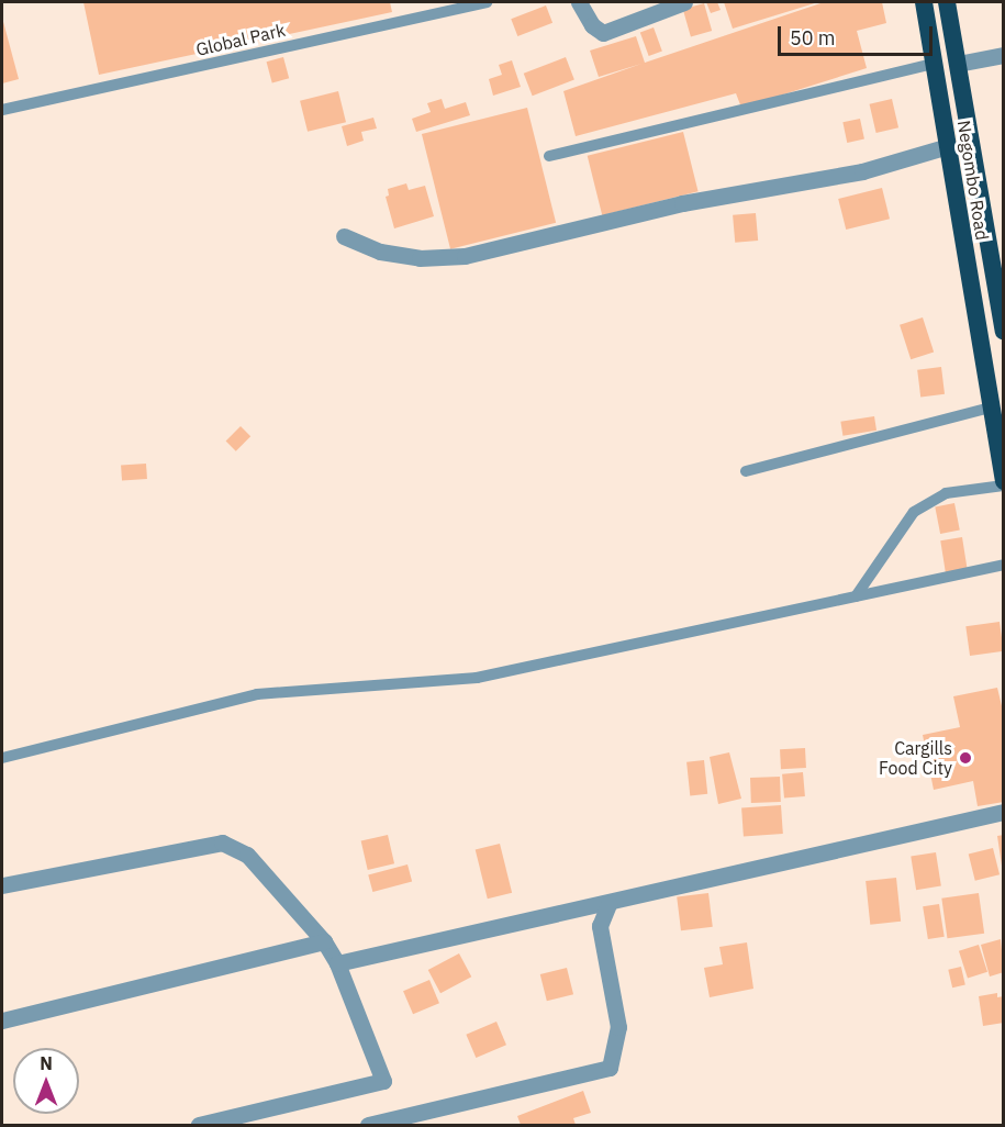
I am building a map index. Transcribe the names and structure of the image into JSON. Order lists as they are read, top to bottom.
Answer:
{
  "streets": {
    "highway": ["Negombo Road"],
    "lane": ["Global Park"]
  },
  "places": ["Cargills Food City"],
  "scale_bar": "50 m",
  "north": "top"
}
